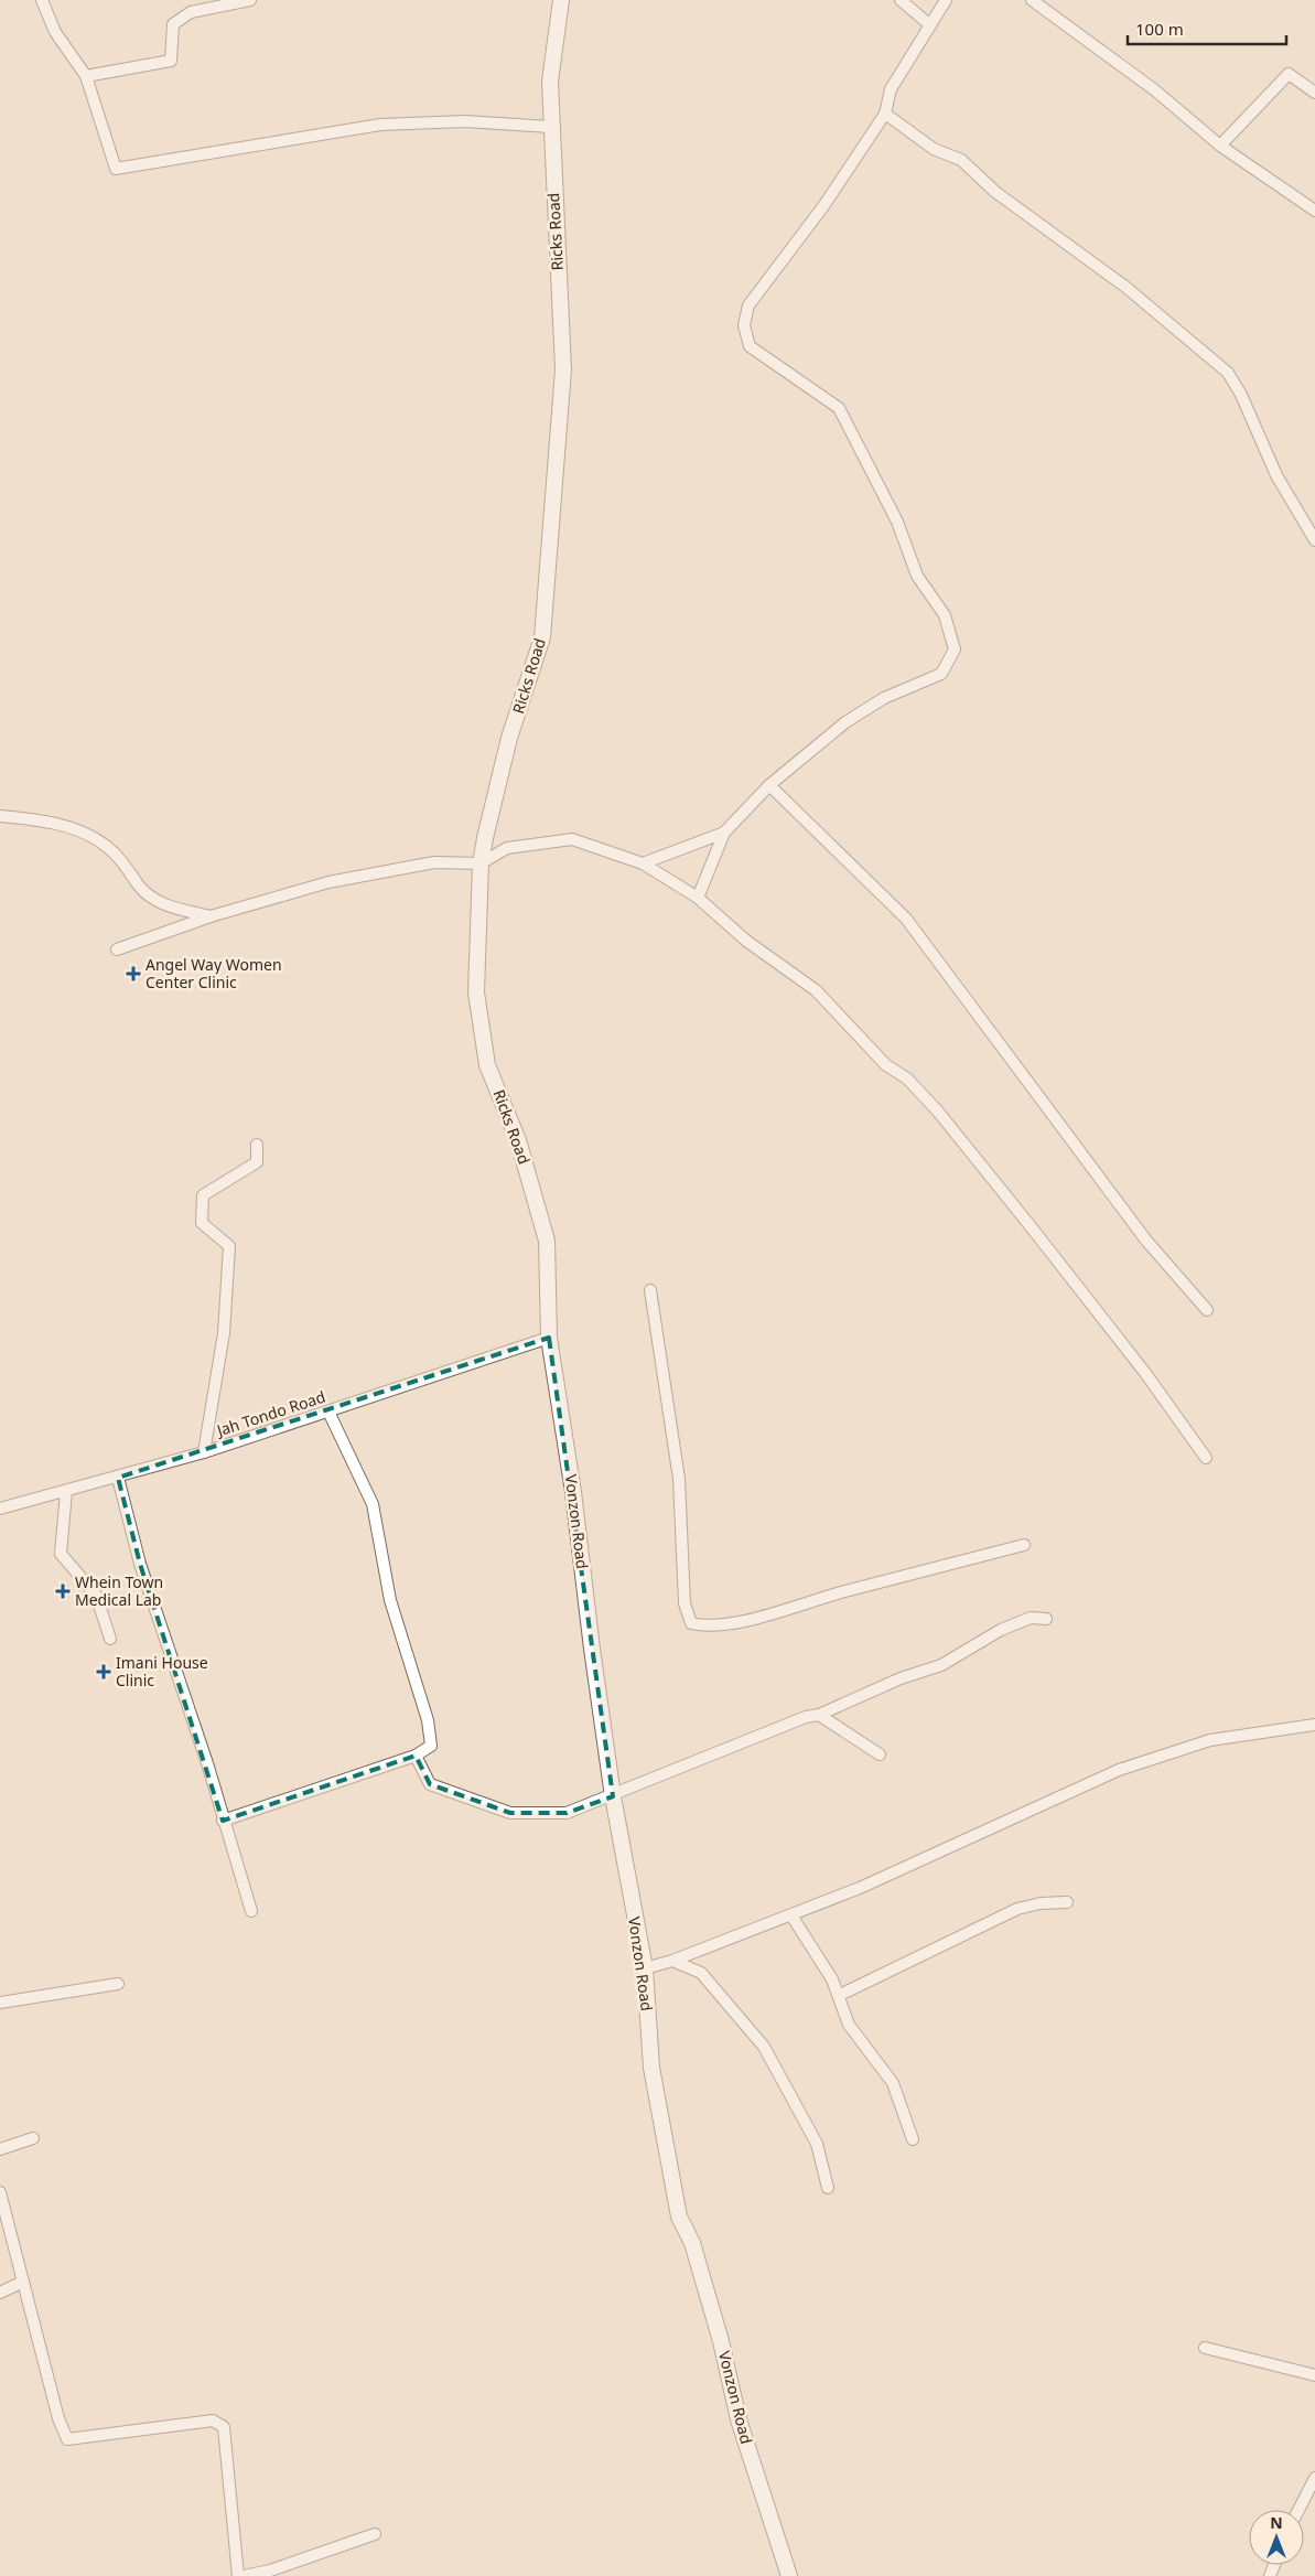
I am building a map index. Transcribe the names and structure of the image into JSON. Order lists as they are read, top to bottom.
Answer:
{
  "streets": {
    "street": ["Ricks Road", "Jah Tondo Road", "Vonzon Road"]
  },
  "crossings": [
    ["Ricks Road", "Jah Tondo Road"],
    ["Ricks Road", "Vonzon Road"],
    ["Jah Tondo Road", "Vonzon Road"]
  ],
  "places": {
    "health": ["Angel Way Women Center Clinic", "Whein Town Medical Lab", "Imani House Clinic"]
  },
  "scale_bar": "100 m",
  "north": "top"
}
